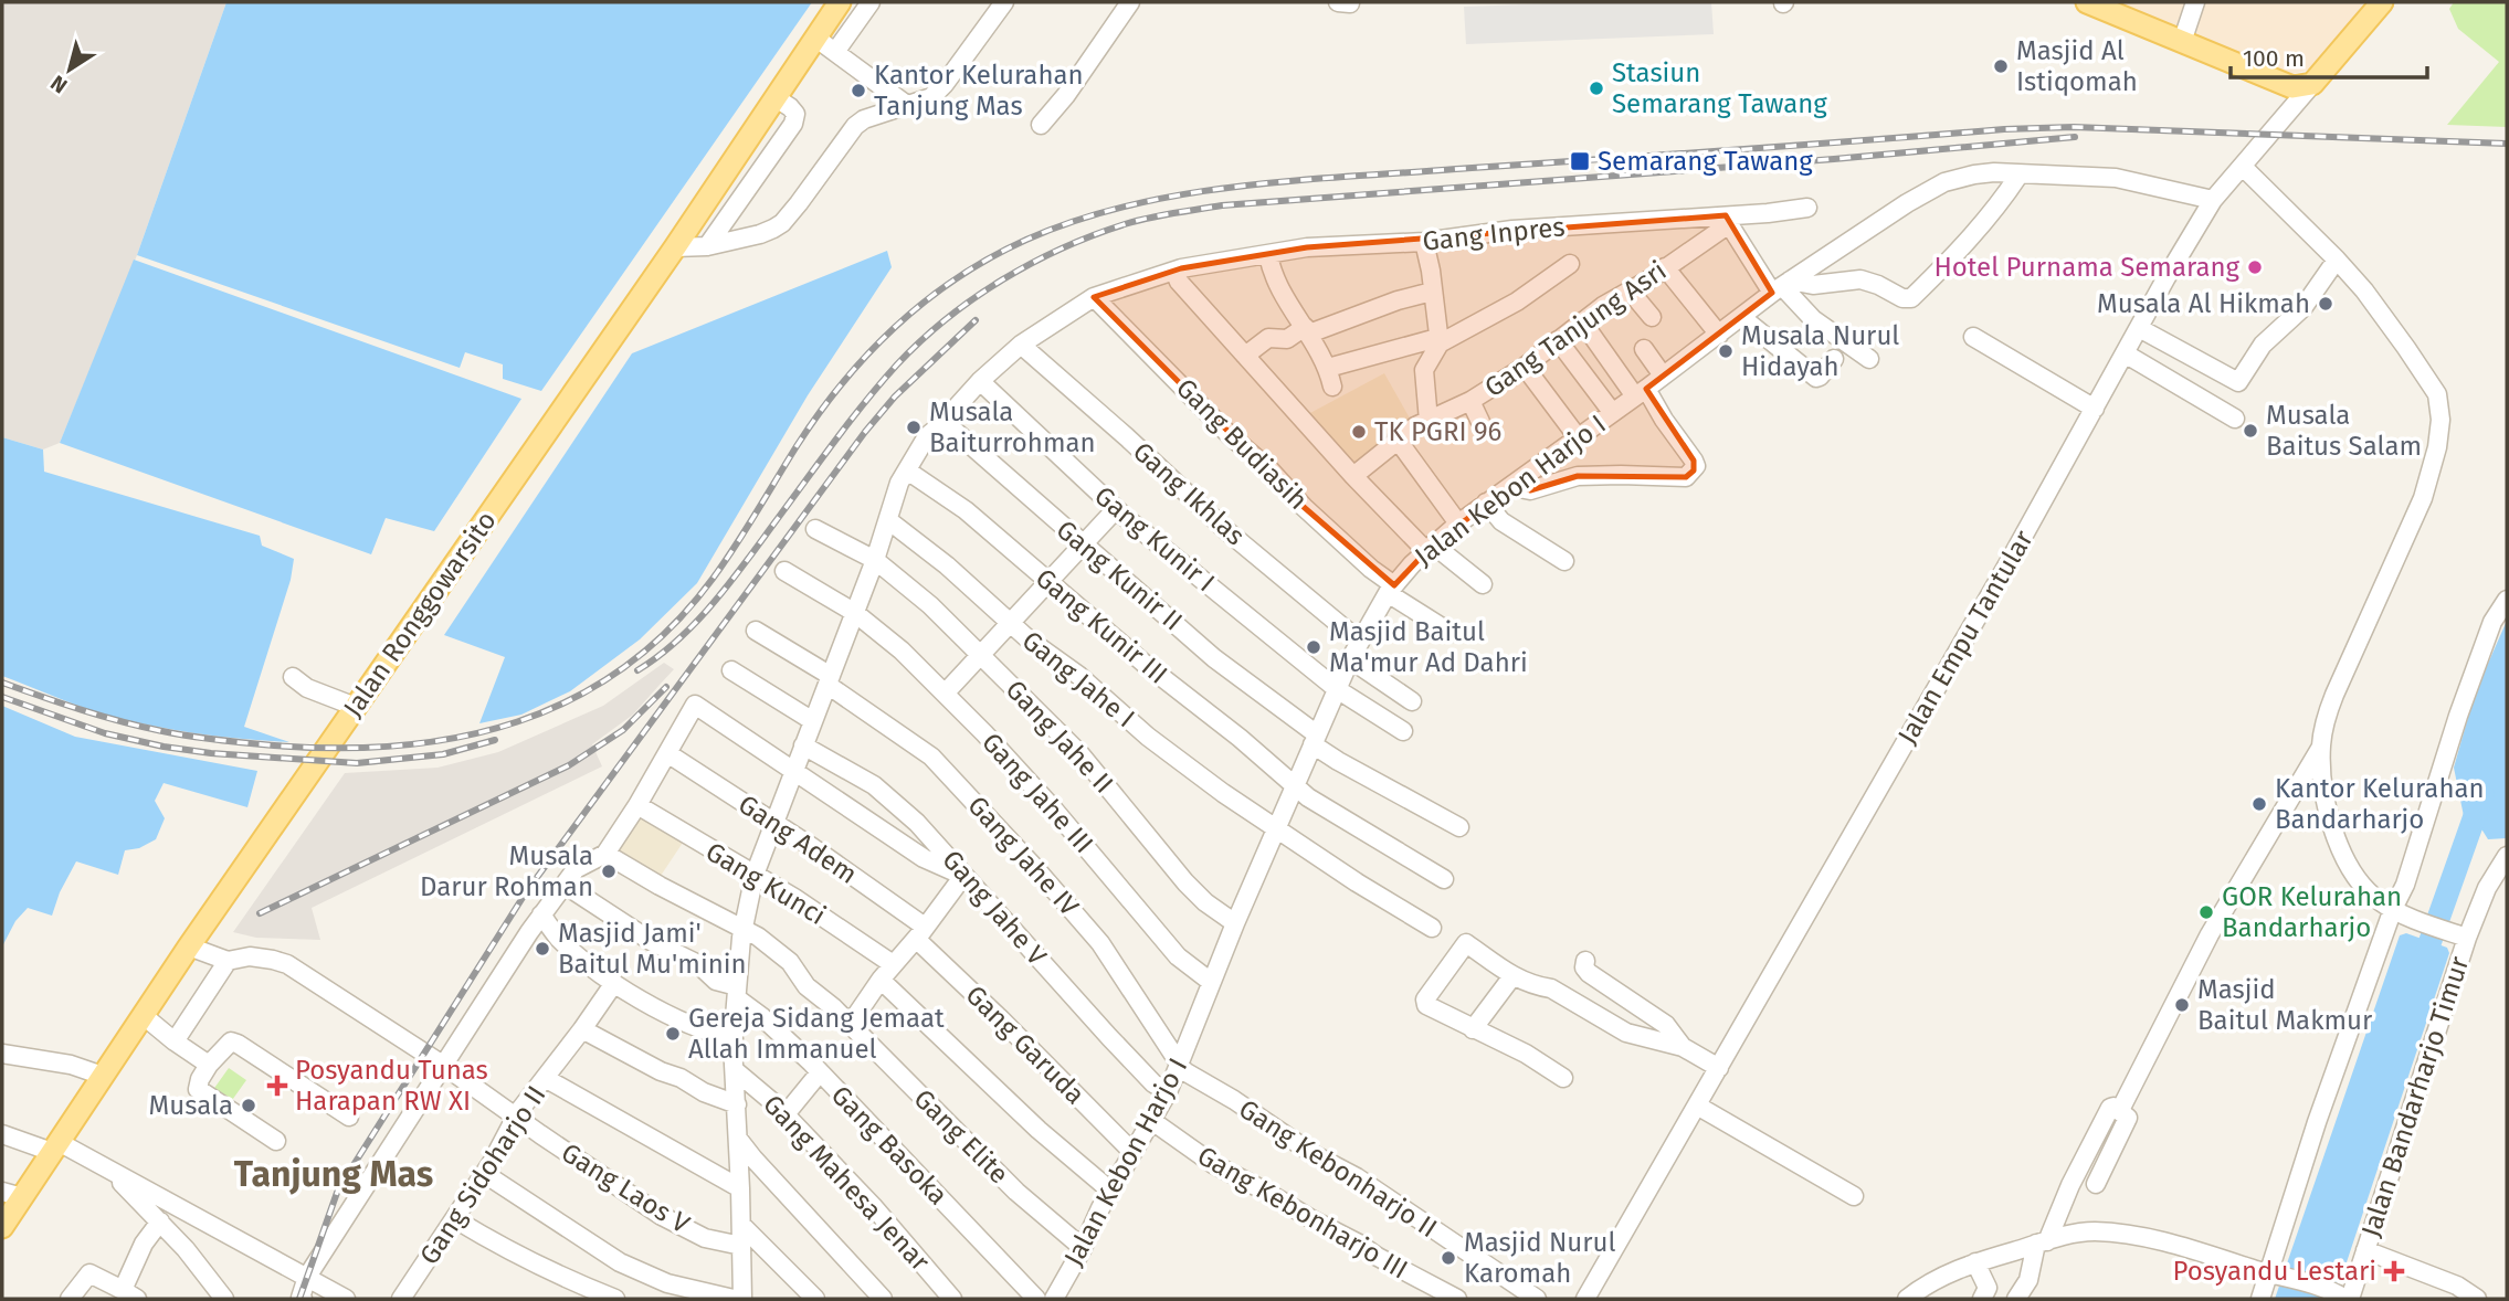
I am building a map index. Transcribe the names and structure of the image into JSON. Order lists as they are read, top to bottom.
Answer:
{
  "streets": {
    "main road": ["Jalan Ronggowarsito", "Jalan Empu Tantular"],
    "street": [
      "Gang Inpres",
      "Gang Tanjung Asri",
      "Gang Budiasih",
      "Jalan Kebon Harjo I",
      "Gang Ikhlas",
      "Gang Kunir I",
      "Gang Kunir II",
      "Gang Kunir III",
      "Gang Jahe I",
      "Gang Jahe II",
      "Gang Jahe III",
      "Gang Adem",
      "Gang Jahe IV",
      "Gang Kunci",
      "Gang Jahe V",
      "Gang Garuda",
      "Jalan Bandarharjo Timur",
      "Gang Elite",
      "Gang Basoka",
      "Gang Kebonharjo II",
      "Gang Sidoharjo II",
      "Gang Mahesa Jenar",
      "Gang Laos V",
      "Gang Kebonharjo III"
    ]
  },
  "crossings": [
    ["Gang Inpres", "Gang Tanjung Asri"],
    ["Gang Inpres", "Gang Budiasih"],
    ["Gang Inpres", "Gang Ikhlas"],
    ["Gang Inpres", "Gang Kunir I"],
    ["Gang Inpres", "Gang Kunir II"],
    ["Gang Inpres", "Gang Kunir III"],
    ["Gang Inpres", "Gang Jahe I"],
    ["Gang Inpres", "Gang Jahe II"],
    ["Gang Inpres", "Gang Jahe III"],
    ["Gang Inpres", "Gang Adem"],
    ["Gang Inpres", "Gang Jahe IV"],
    ["Gang Inpres", "Gang Kunci"],
    ["Gang Inpres", "Gang Jahe V"],
    ["Gang Inpres", "Gang Elite"],
    ["Gang Inpres", "Gang Basoka"],
    ["Gang Inpres", "Gang Mahesa Jenar"],
    ["Gang Inpres", "Gang Laos V"],
    ["Gang Budiasih", "Jalan Kebon Harjo I"],
    ["Jalan Kebon Harjo I", "Gang Ikhlas"],
    ["Jalan Kebon Harjo I", "Gang Kunir I"],
    ["Jalan Kebon Harjo I", "Gang Kunir II"],
    ["Jalan Kebon Harjo I", "Gang Kunir III"],
    ["Jalan Kebon Harjo I", "Jalan Empu Tantular"],
    ["Jalan Kebon Harjo I", "Gang Jahe I"],
    ["Jalan Kebon Harjo I", "Gang Jahe II"],
    ["Jalan Kebon Harjo I", "Gang Jahe III"],
    ["Jalan Kebon Harjo I", "Gang Jahe IV"],
    ["Jalan Kebon Harjo I", "Gang Jahe V"],
    ["Jalan Kebon Harjo I", "Gang Garuda"],
    ["Jalan Kebon Harjo I", "Gang Elite"],
    ["Jalan Kebon Harjo I", "Gang Kebonharjo II"],
    ["Jalan Kebon Harjo I", "Gang Kebonharjo III"],
    ["Gang Adem", "Gang Garuda"],
    ["Gang Jahe IV", "Gang Kebonharjo II"],
    ["Gang Sidoharjo II", "Gang Laos V"]
  ],
  "districts": ["Tanjung Mas"],
  "places": {
    "other": [
      "Masjid Al Istiqomah",
      "Stasiun Semarang Tawang",
      "Kantor Kelurahan Tanjung Mas",
      "Hotel Purnama Semarang",
      "Musala Al Hikmah",
      "Musala Nurul Hidayah",
      "Musala Baiturrohman",
      "Musala Baitus Salam",
      "TK PGRI 96",
      "Masjid Baitul Ma'mur Ad Dahri",
      "Kantor Kelurahan Bandarharjo",
      "Musala Darur Rohman",
      "GOR Kelurahan Bandarharjo",
      "Masjid Jami' Baitul Mu'minin",
      "Masjid Baitul Makmur",
      "Gereja Sidang Jemaat Allah Immanuel",
      "Musala",
      "Masjid Nurul Karomah"
    ],
    "transit": ["Semarang Tawang"],
    "health": ["Posyandu Tunas Harapan RW XI", "Posyandu Lestari"]
  },
  "scale_bar": "100 m",
  "north": "bottom left"
}
